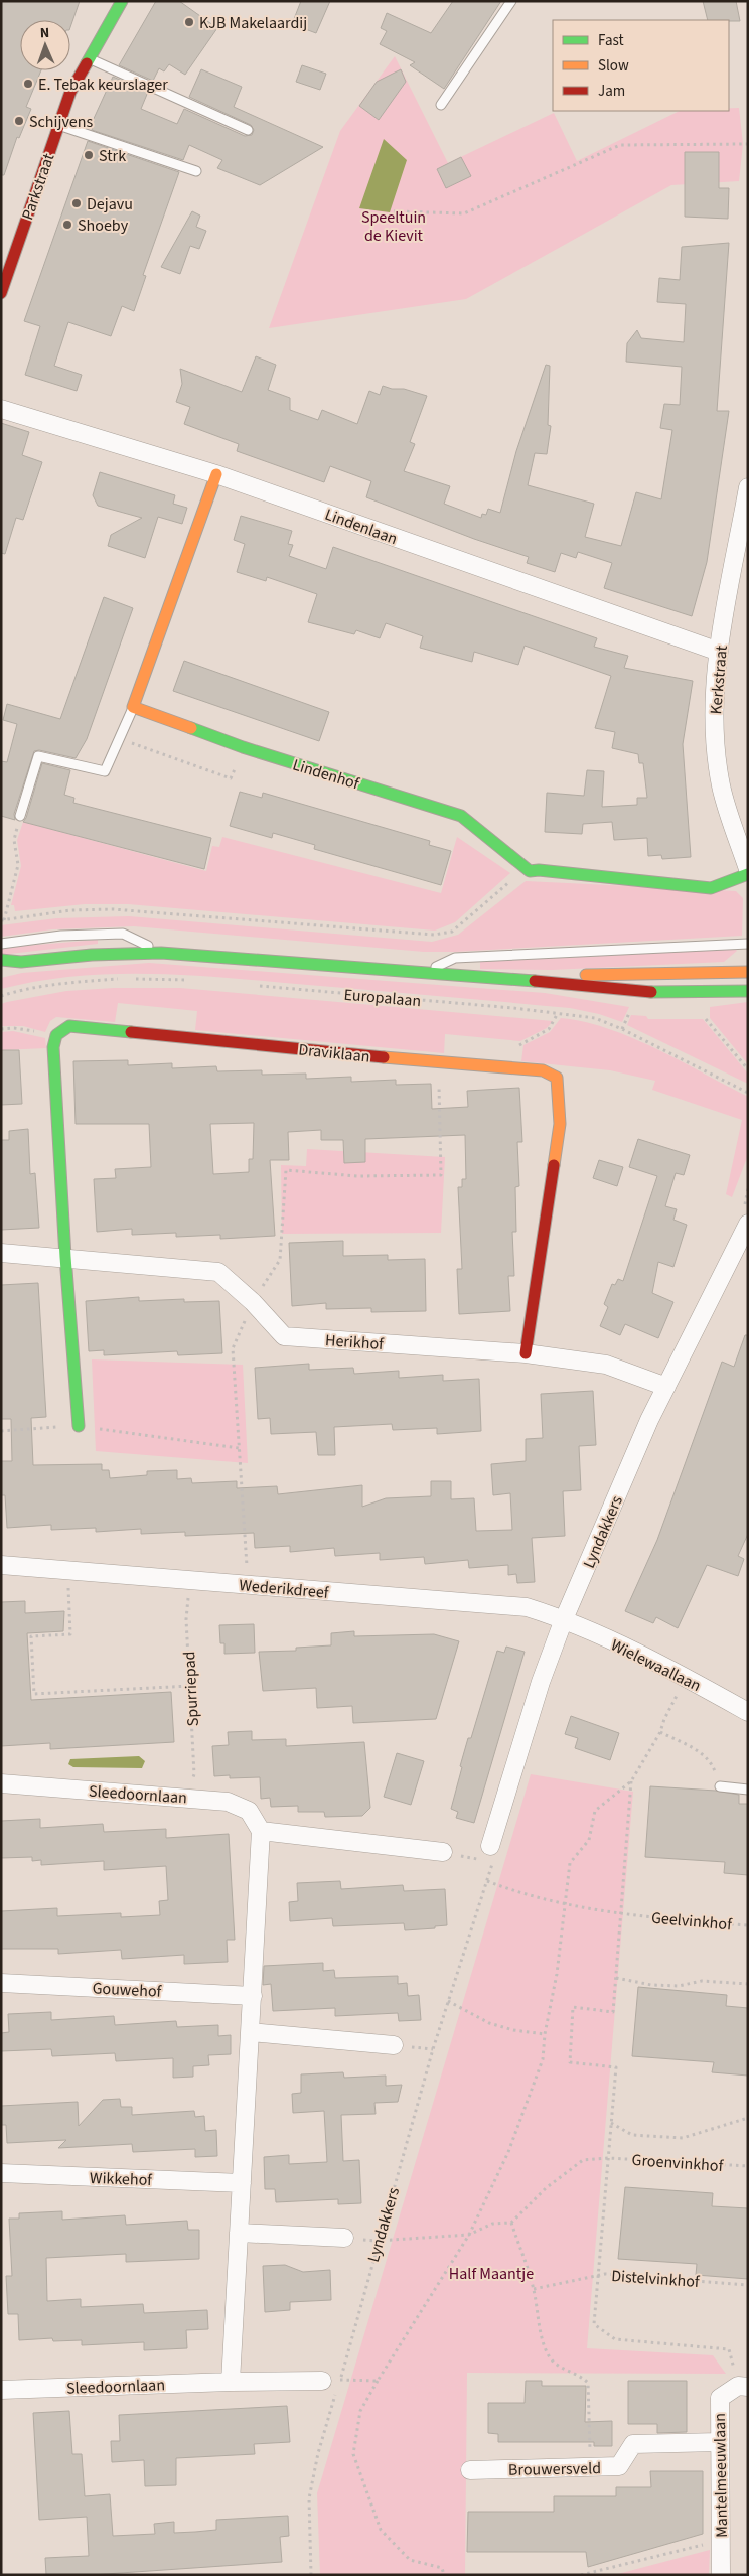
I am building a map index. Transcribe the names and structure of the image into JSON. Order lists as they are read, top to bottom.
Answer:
{
  "streets": {
    "street": [
      "Parkstraat",
      "Lindenlaan",
      "Kerkstraat",
      "Lindenhof",
      "Europalaan",
      "Draviklaan",
      "Herikhof",
      "Lyndakkers",
      "Wederikdreef",
      "Wielewaallaan",
      "Sleedoornlaan",
      "Gouwehof",
      "Wikkehof",
      "Brouwersveld",
      "Mantelmeeuwlaan"
    ],
    "path": [
      "Spurriepad",
      "Geelvinkhof",
      "Groenvinkhof",
      "Distelvinkhof"
    ]
  },
  "crossings": [
    ["Lindenlaan", "Kerkstraat"],
    ["Draviklaan", "Herikhof"],
    ["Herikhof", "Lyndakkers"],
    ["Lyndakkers", "Wederikdreef"],
    ["Lyndakkers", "Wielewaallaan"],
    ["Lyndakkers", "Geelvinkhof"],
    ["Wederikdreef", "Wielewaallaan"],
    ["Wederikdreef", "Spurriepad"],
    ["Spurriepad", "Sleedoornlaan"],
    ["Brouwersveld", "Mantelmeeuwlaan"]
  ],
  "parks": ["Speeltuin de Kievit", "Half Maantje"],
  "places": [
    "KJB Makelaardij",
    "E. Tebak keurslager",
    "Schijvens",
    "Strk",
    "Dejavu",
    "Shoeby"
  ],
  "legend": ["Fast", "Slow", "Jam"],
  "north": "top"
}
